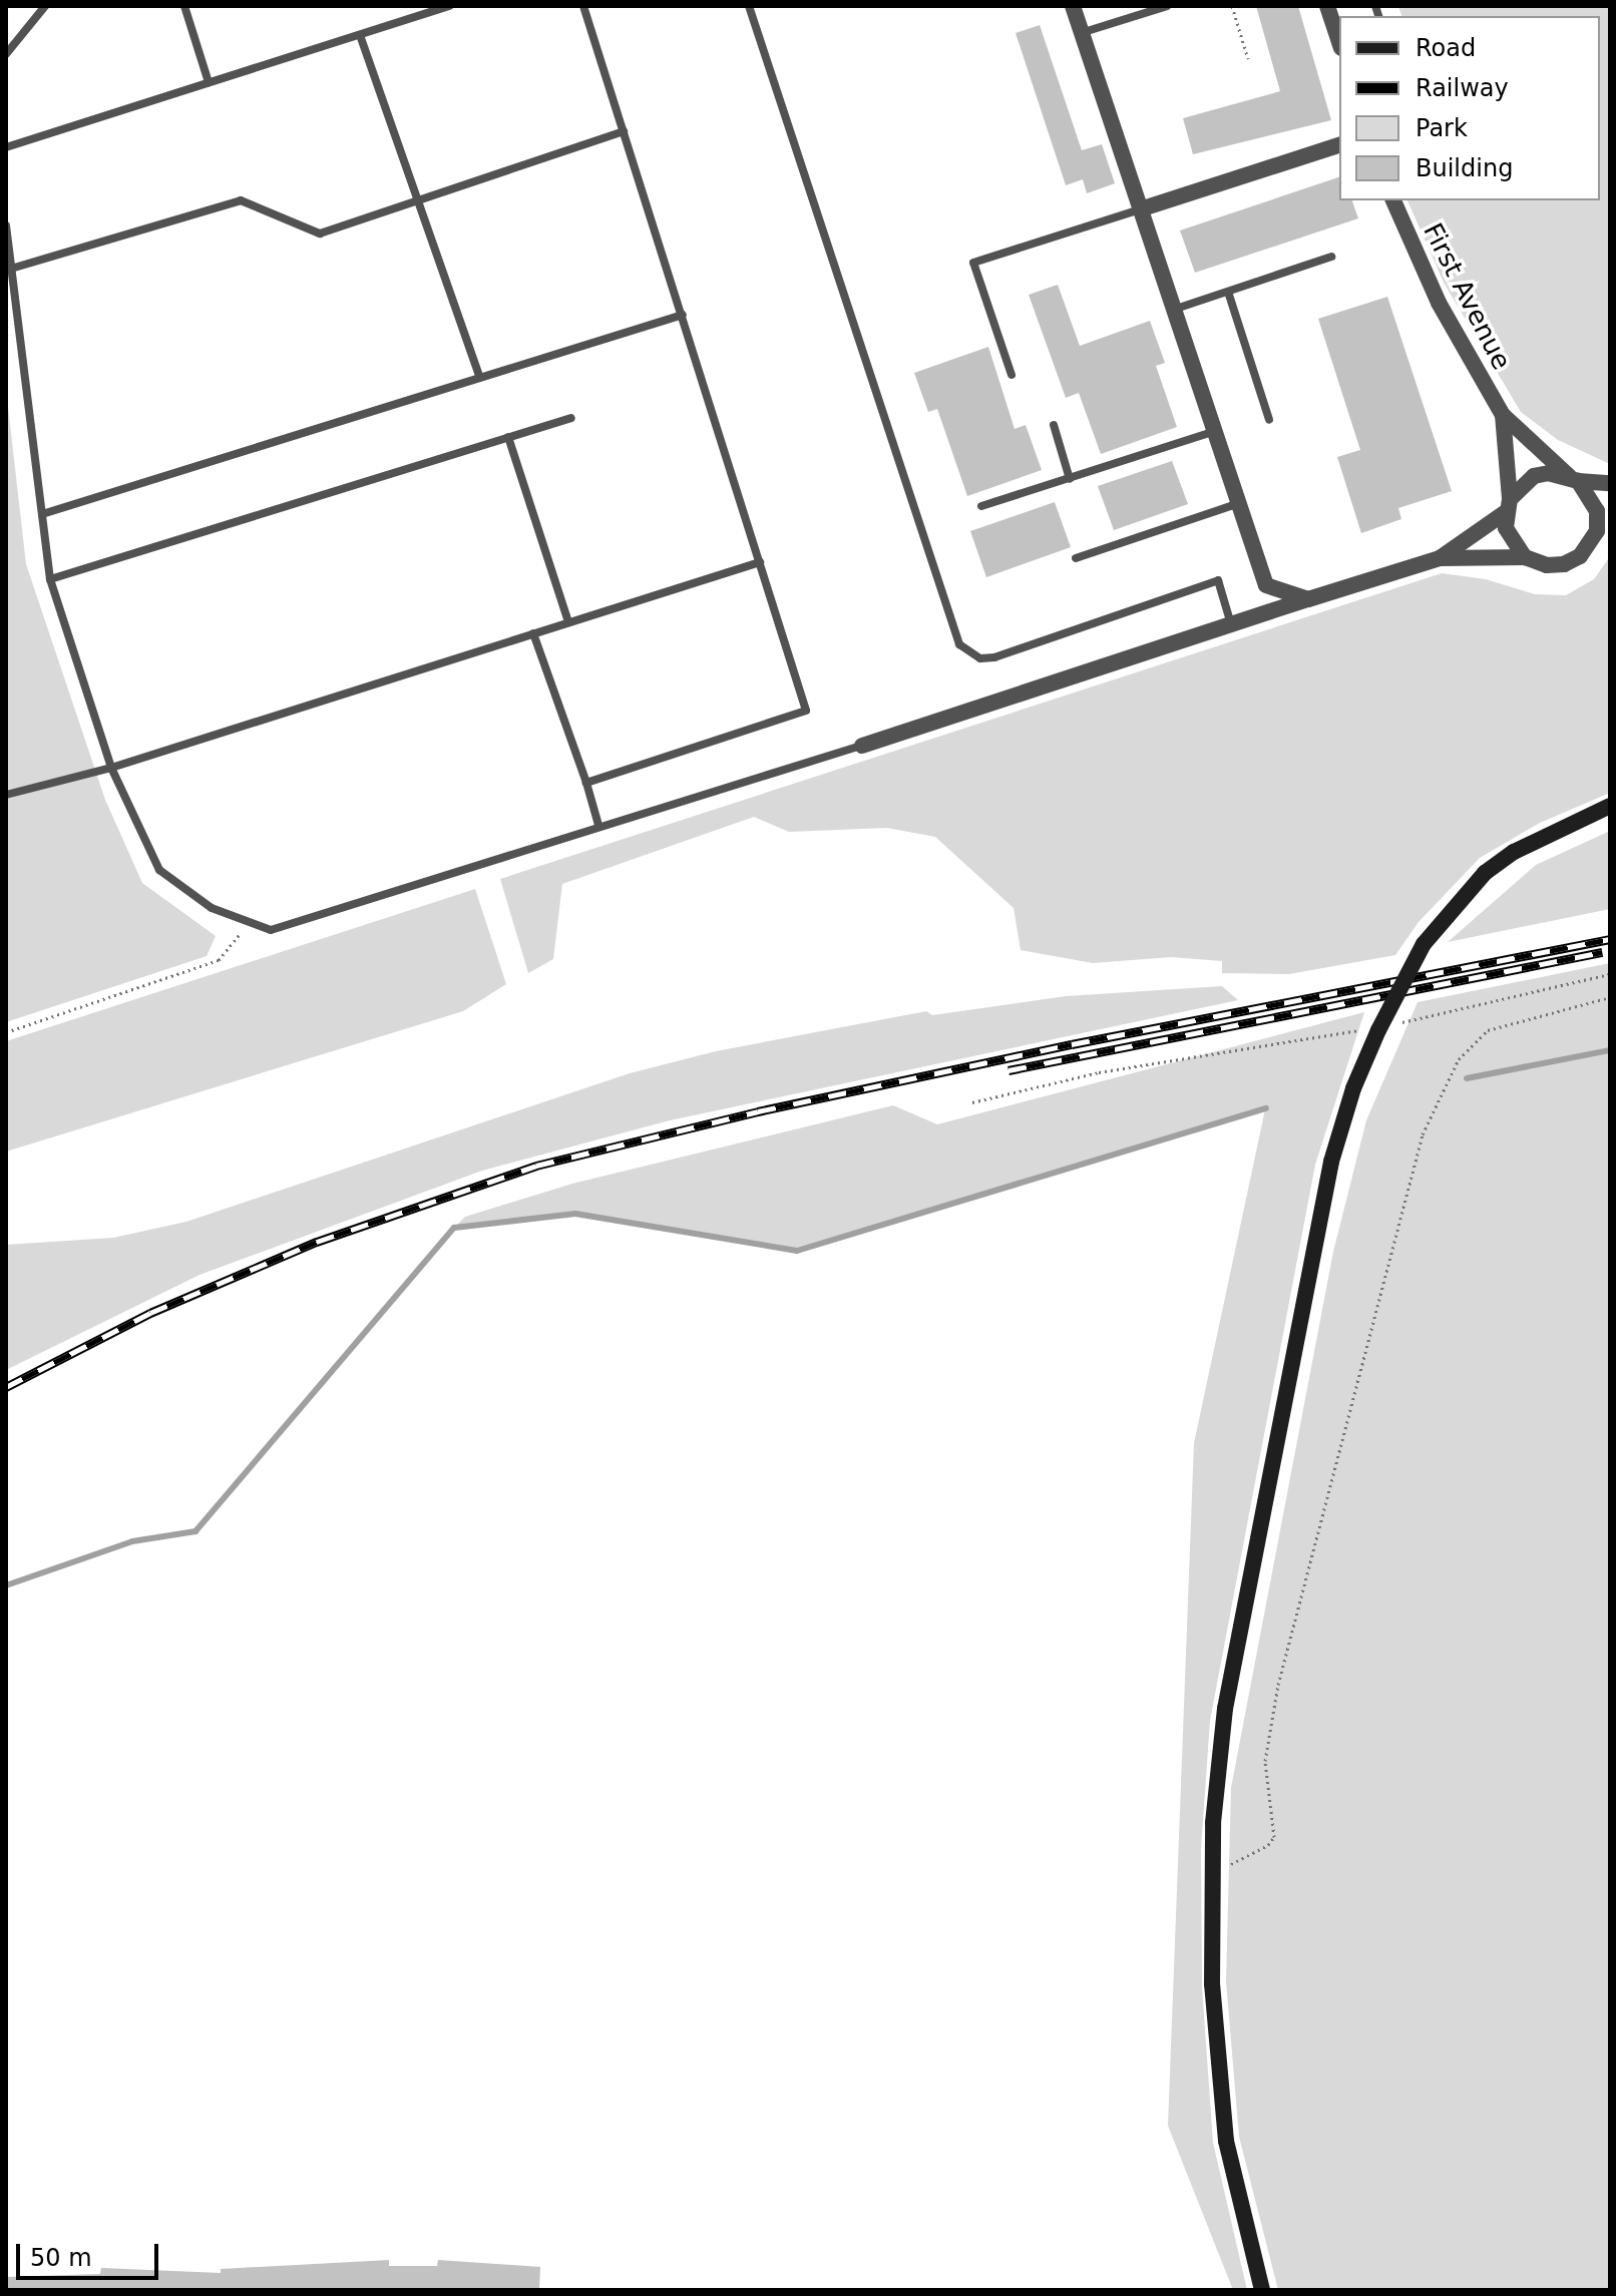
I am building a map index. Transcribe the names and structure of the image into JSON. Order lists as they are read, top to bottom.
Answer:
{
  "streets": {
    "street": ["First Avenue"]
  },
  "legend": [
    "Road",
    "Railway",
    "Park",
    "Building"
  ],
  "scale_bar": "50 m"
}
